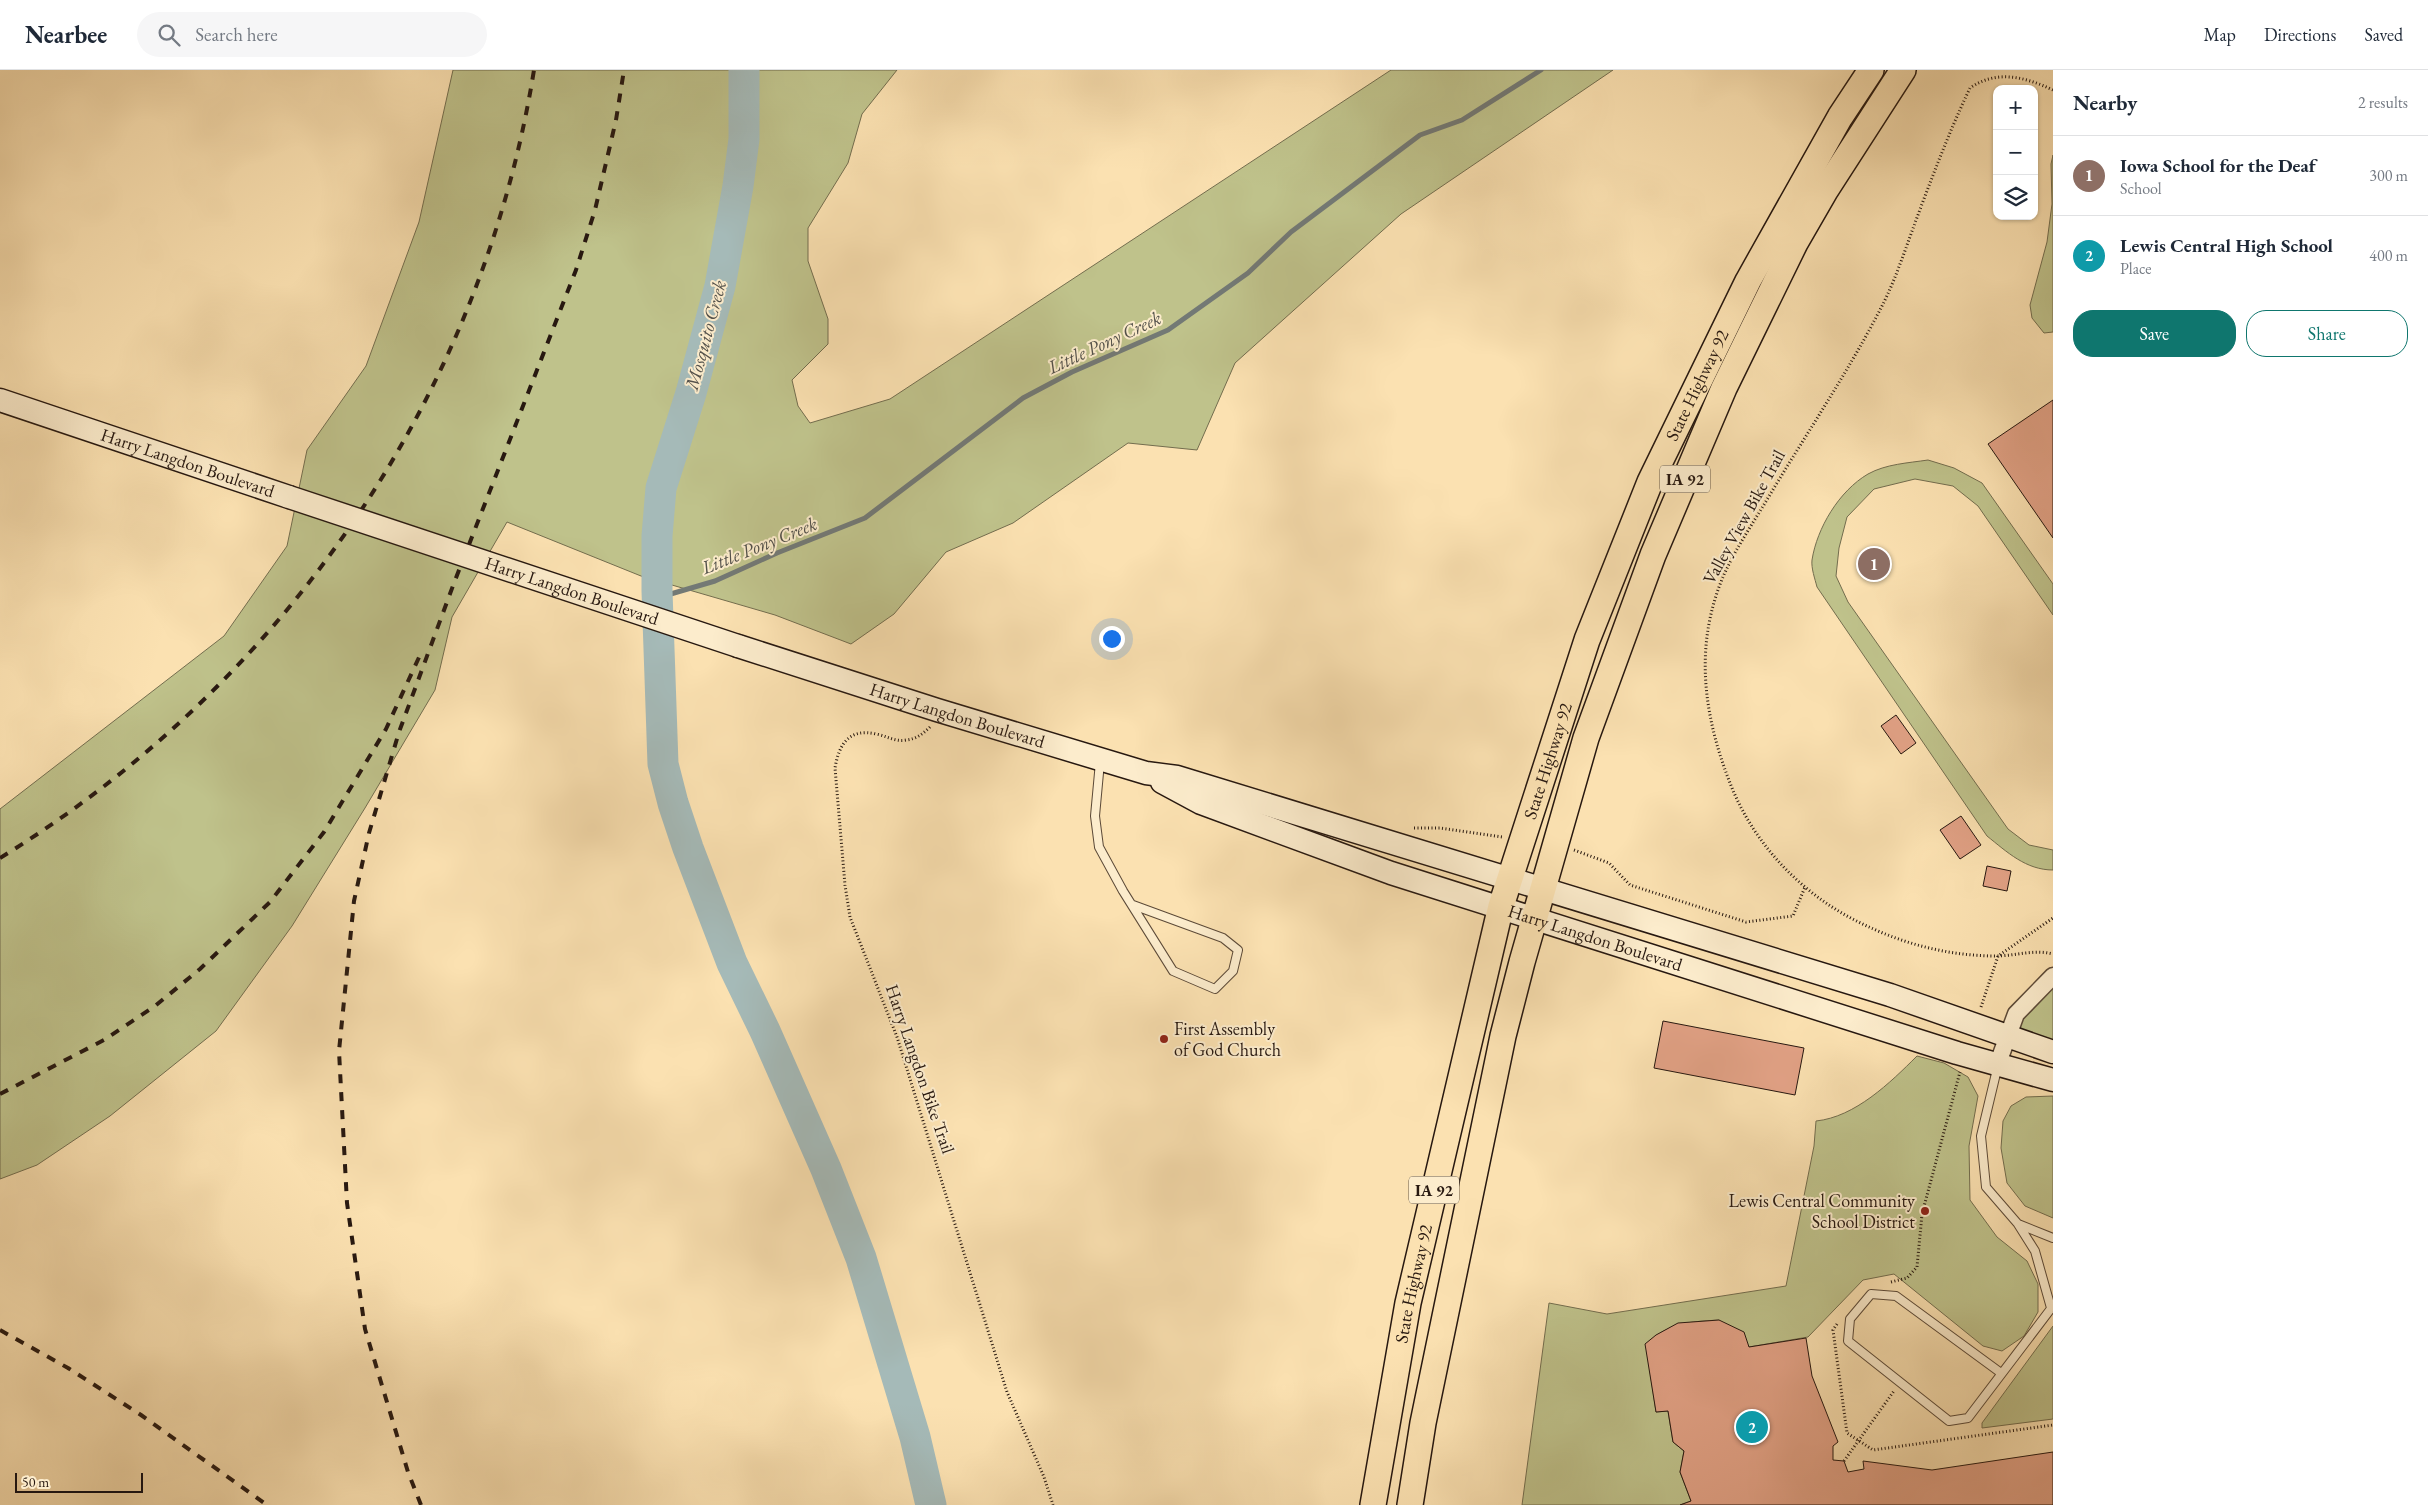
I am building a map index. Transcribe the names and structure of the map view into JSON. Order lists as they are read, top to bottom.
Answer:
{
  "streets": {
    "main road": ["State Highway 92", "Harry Langdon Boulevard", "IA 92"],
    "path": ["Valley View Bike Trail", "Harry Langdon Bike Trail"]
  },
  "crossings": [
    ["State Highway 92", "Harry Langdon Boulevard"],
    ["Harry Langdon Boulevard", "Harry Langdon Bike Trail"]
  ],
  "water": ["Mosquito Creek", "Little Pony Creek"],
  "places": ["First Assembly of God Church", "Lewis Central Community School District"],
  "scale_bar": "50 m",
  "page": {
    "header": "Nearbee",
    "search": "Search here",
    "nav": ["Map", "Directions", "Saved"],
    "heading": ["Nearby", "2 results"],
    "map_buttons": ["+", "−"],
    "list": [
      {
        "mark": "1",
        "name": "Iowa School for the Deaf",
        "note": "School",
        "value": "300 m"
      },
      {
        "mark": "2",
        "name": "Lewis Central High School",
        "note": "Place",
        "value": "400 m"
      }
    ],
    "buttons": ["Save", "Share"],
    "pins": ["1", "2"],
    "scale": "50 m"
  }
}
